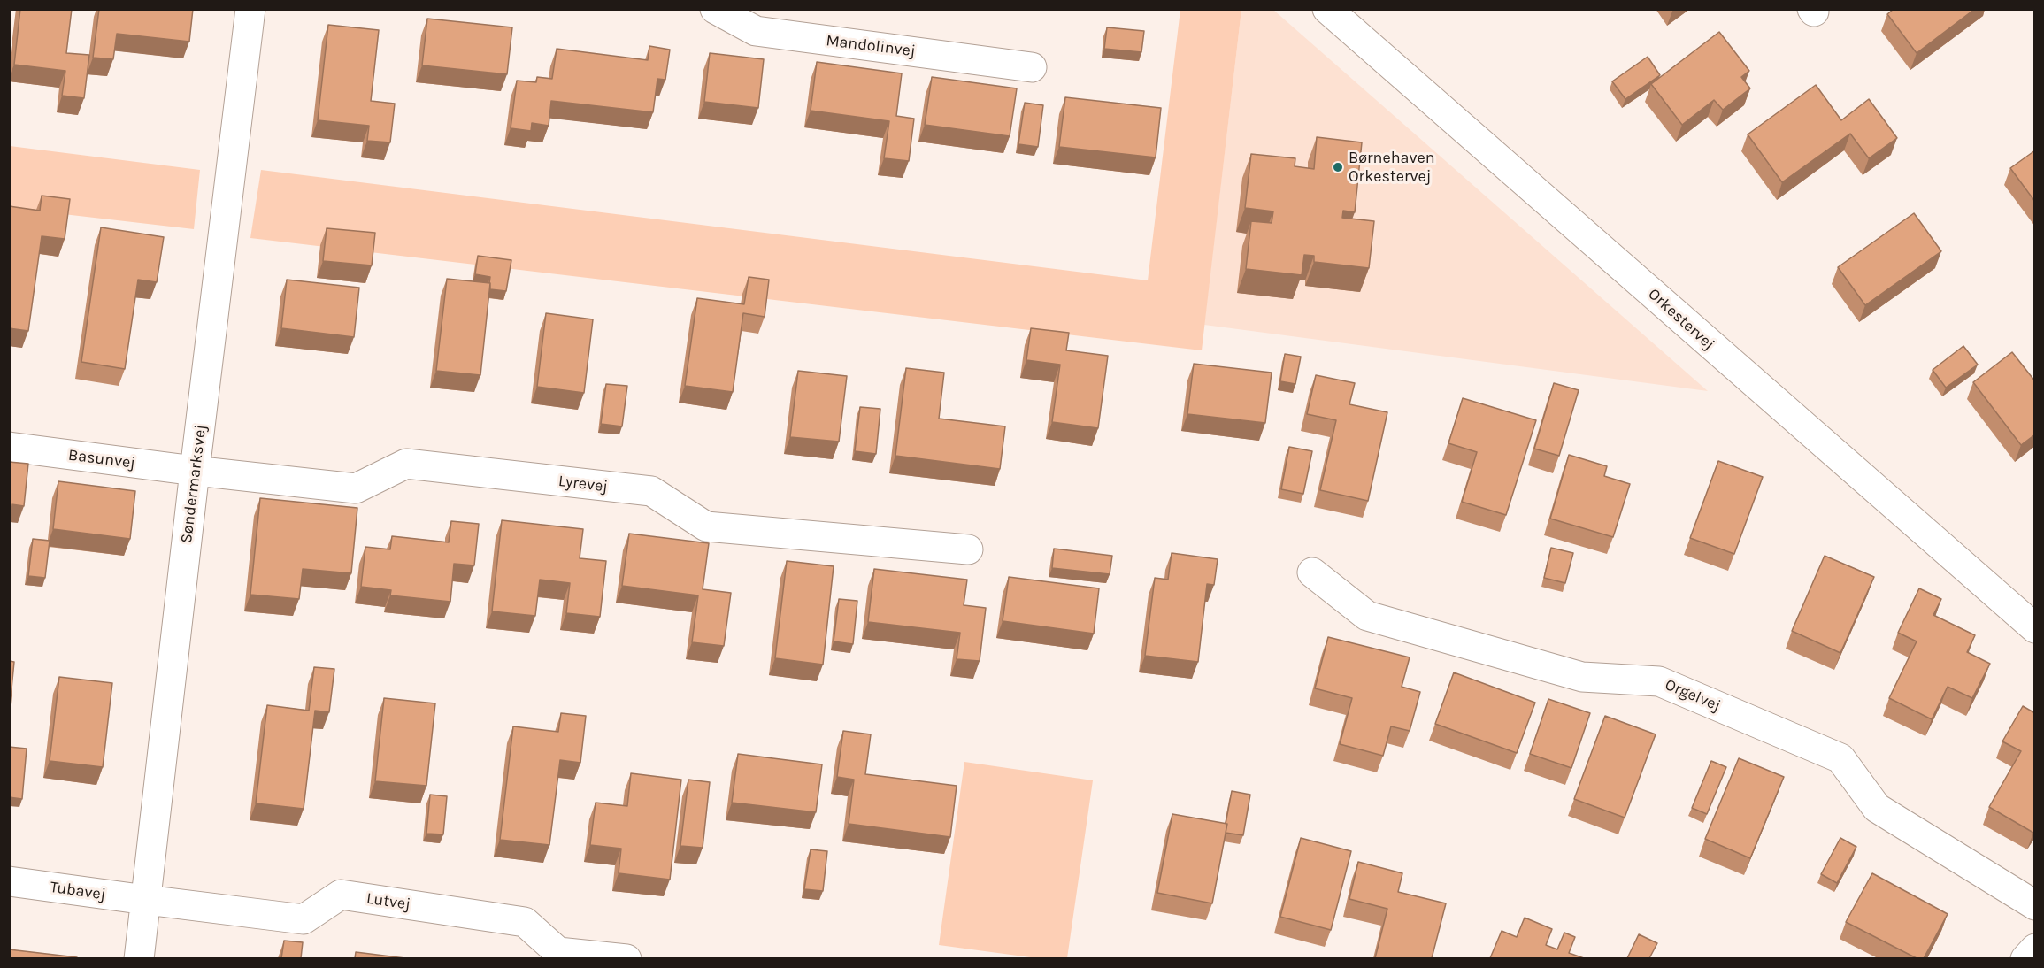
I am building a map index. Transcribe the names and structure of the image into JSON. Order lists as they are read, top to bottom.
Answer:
{
  "streets": {
    "street": [
      "Mandolinvej",
      "Orkestervej",
      "Basunvej",
      "Søndermarksvej",
      "Lyrevej",
      "Orgelvej",
      "Tubavej",
      "Lutvej"
    ]
  },
  "crossings": [
    ["Basunvej", "Søndermarksvej"],
    ["Basunvej", "Lyrevej"],
    ["Søndermarksvej", "Lyrevej"],
    ["Søndermarksvej", "Tubavej"],
    ["Søndermarksvej", "Lutvej"],
    ["Tubavej", "Lutvej"]
  ],
  "places": ["Børnehaven Orkestervej"]
}
